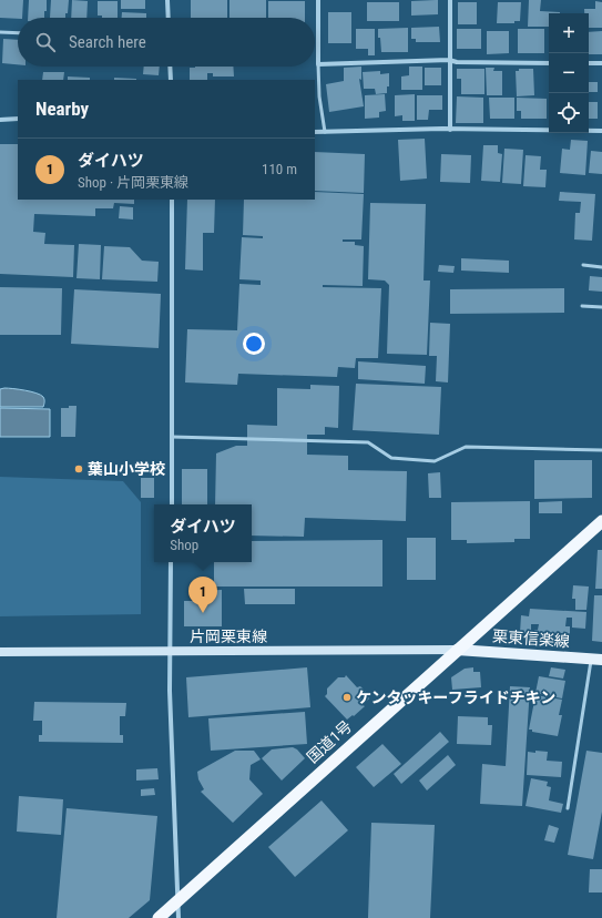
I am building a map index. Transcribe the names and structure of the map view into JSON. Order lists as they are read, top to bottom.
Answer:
{
  "streets": {
    "highway": ["国道1号"],
    "main road": ["片岡栗東線", "栗東信楽線"]
  },
  "crossings": [
    ["片岡栗東線", "栗東信楽線"],
    ["片岡栗東線", "国道1号"],
    ["栗東信楽線", "国道1号"]
  ],
  "places": ["葉山小学校", "ケンタッキーフライドチキン"],
  "page": {
    "map_buttons": ["+", "−"],
    "search": "Search here",
    "heading": "Nearby",
    "list": [
      {
        "mark": "1",
        "name": "ダイハツ",
        "note": "Shop · 片岡栗東線",
        "value": "110 m"
      }
    ],
    "popup": ["ダイハツ", "Shop"],
    "pins": "1"
  }
}
